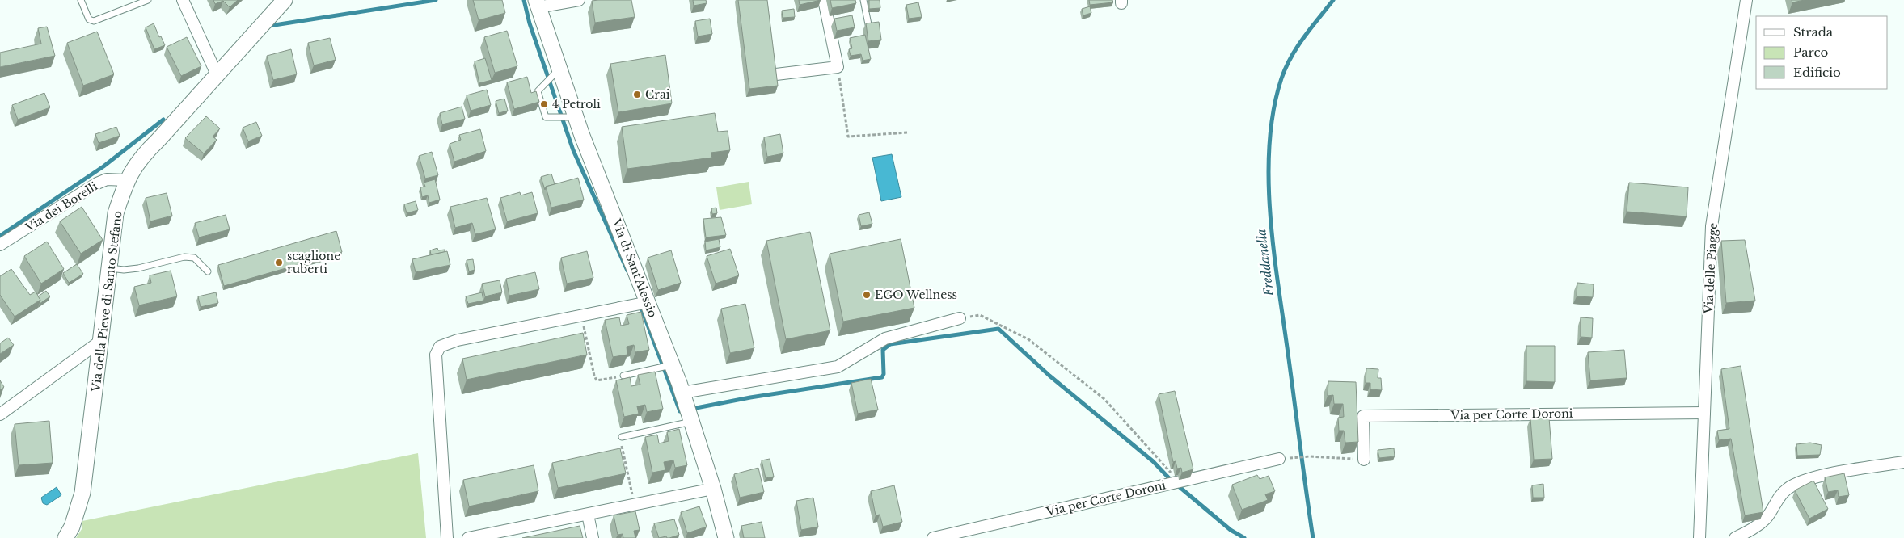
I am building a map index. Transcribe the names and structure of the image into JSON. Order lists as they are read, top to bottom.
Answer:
{
  "streets": {
    "street": [
      "Via dei Borelli",
      "Via di Sant'Alessio",
      "Via delle Piagge",
      "Via della Pieve di Santo Stefano",
      "Via per Corte Doroni"
    ]
  },
  "crossings": [
    ["Via dei Borelli", "Via della Pieve di Santo Stefano"],
    ["Via delle Piagge", "Via per Corte Doroni"]
  ],
  "water": ["Freddanella"],
  "places": [
    "Crai",
    "4 Petroli",
    "scaglione ruberti",
    "EGO Wellness"
  ],
  "legend": ["Strada", "Parco", "Edificio"]
}
